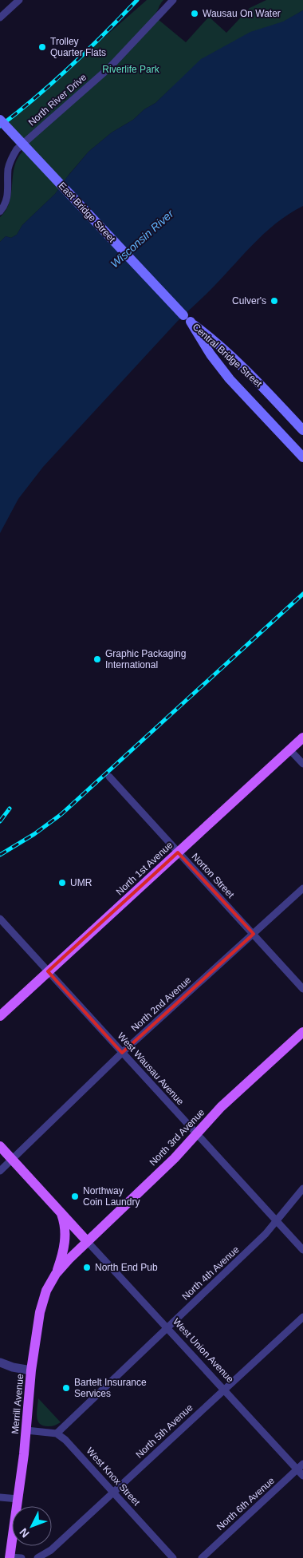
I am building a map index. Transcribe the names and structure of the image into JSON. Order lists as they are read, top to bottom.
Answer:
{
  "streets": {
    "main road": [
      "East Bridge Street",
      "Central Bridge Street",
      "North 1st Avenue",
      "North 3rd Avenue",
      "Merrill Avenue"
    ],
    "street": [
      "North River Drive",
      "Norton Street",
      "North 2nd Avenue",
      "West Wausau Avenue",
      "North 4th Avenue",
      "West Union Avenue",
      "North 5th Avenue",
      "West Knox Street",
      "North 6th Avenue"
    ]
  },
  "crossings": [
    ["East Bridge Street", "Central Bridge Street"],
    ["North 1st Avenue", "Norton Street"],
    ["North 1st Avenue", "West Wausau Avenue"],
    ["Norton Street", "North 2nd Avenue"],
    ["North 2nd Avenue", "West Wausau Avenue"],
    ["West Wausau Avenue", "North 3rd Avenue"],
    ["West Wausau Avenue", "North 4th Avenue"],
    ["North 3rd Avenue", "West Union Avenue"],
    ["North 3rd Avenue", "Merrill Avenue"],
    ["North 4th Avenue", "West Union Avenue"],
    ["North 4th Avenue", "West Knox Street"],
    ["West Union Avenue", "North 5th Avenue"],
    ["West Union Avenue", "North 6th Avenue"],
    ["North 5th Avenue", "West Knox Street"]
  ],
  "water": ["Wisconsin River"],
  "parks": ["Riverlife Park"],
  "places": [
    "Wausau On Water",
    "Trolley Quarter Flats",
    "Culver's",
    "Graphic Packaging International",
    "UMR",
    "Northway Coin Laundry",
    "North End Pub",
    "Bartelt Insurance Services"
  ],
  "north": "bottom left"
}
